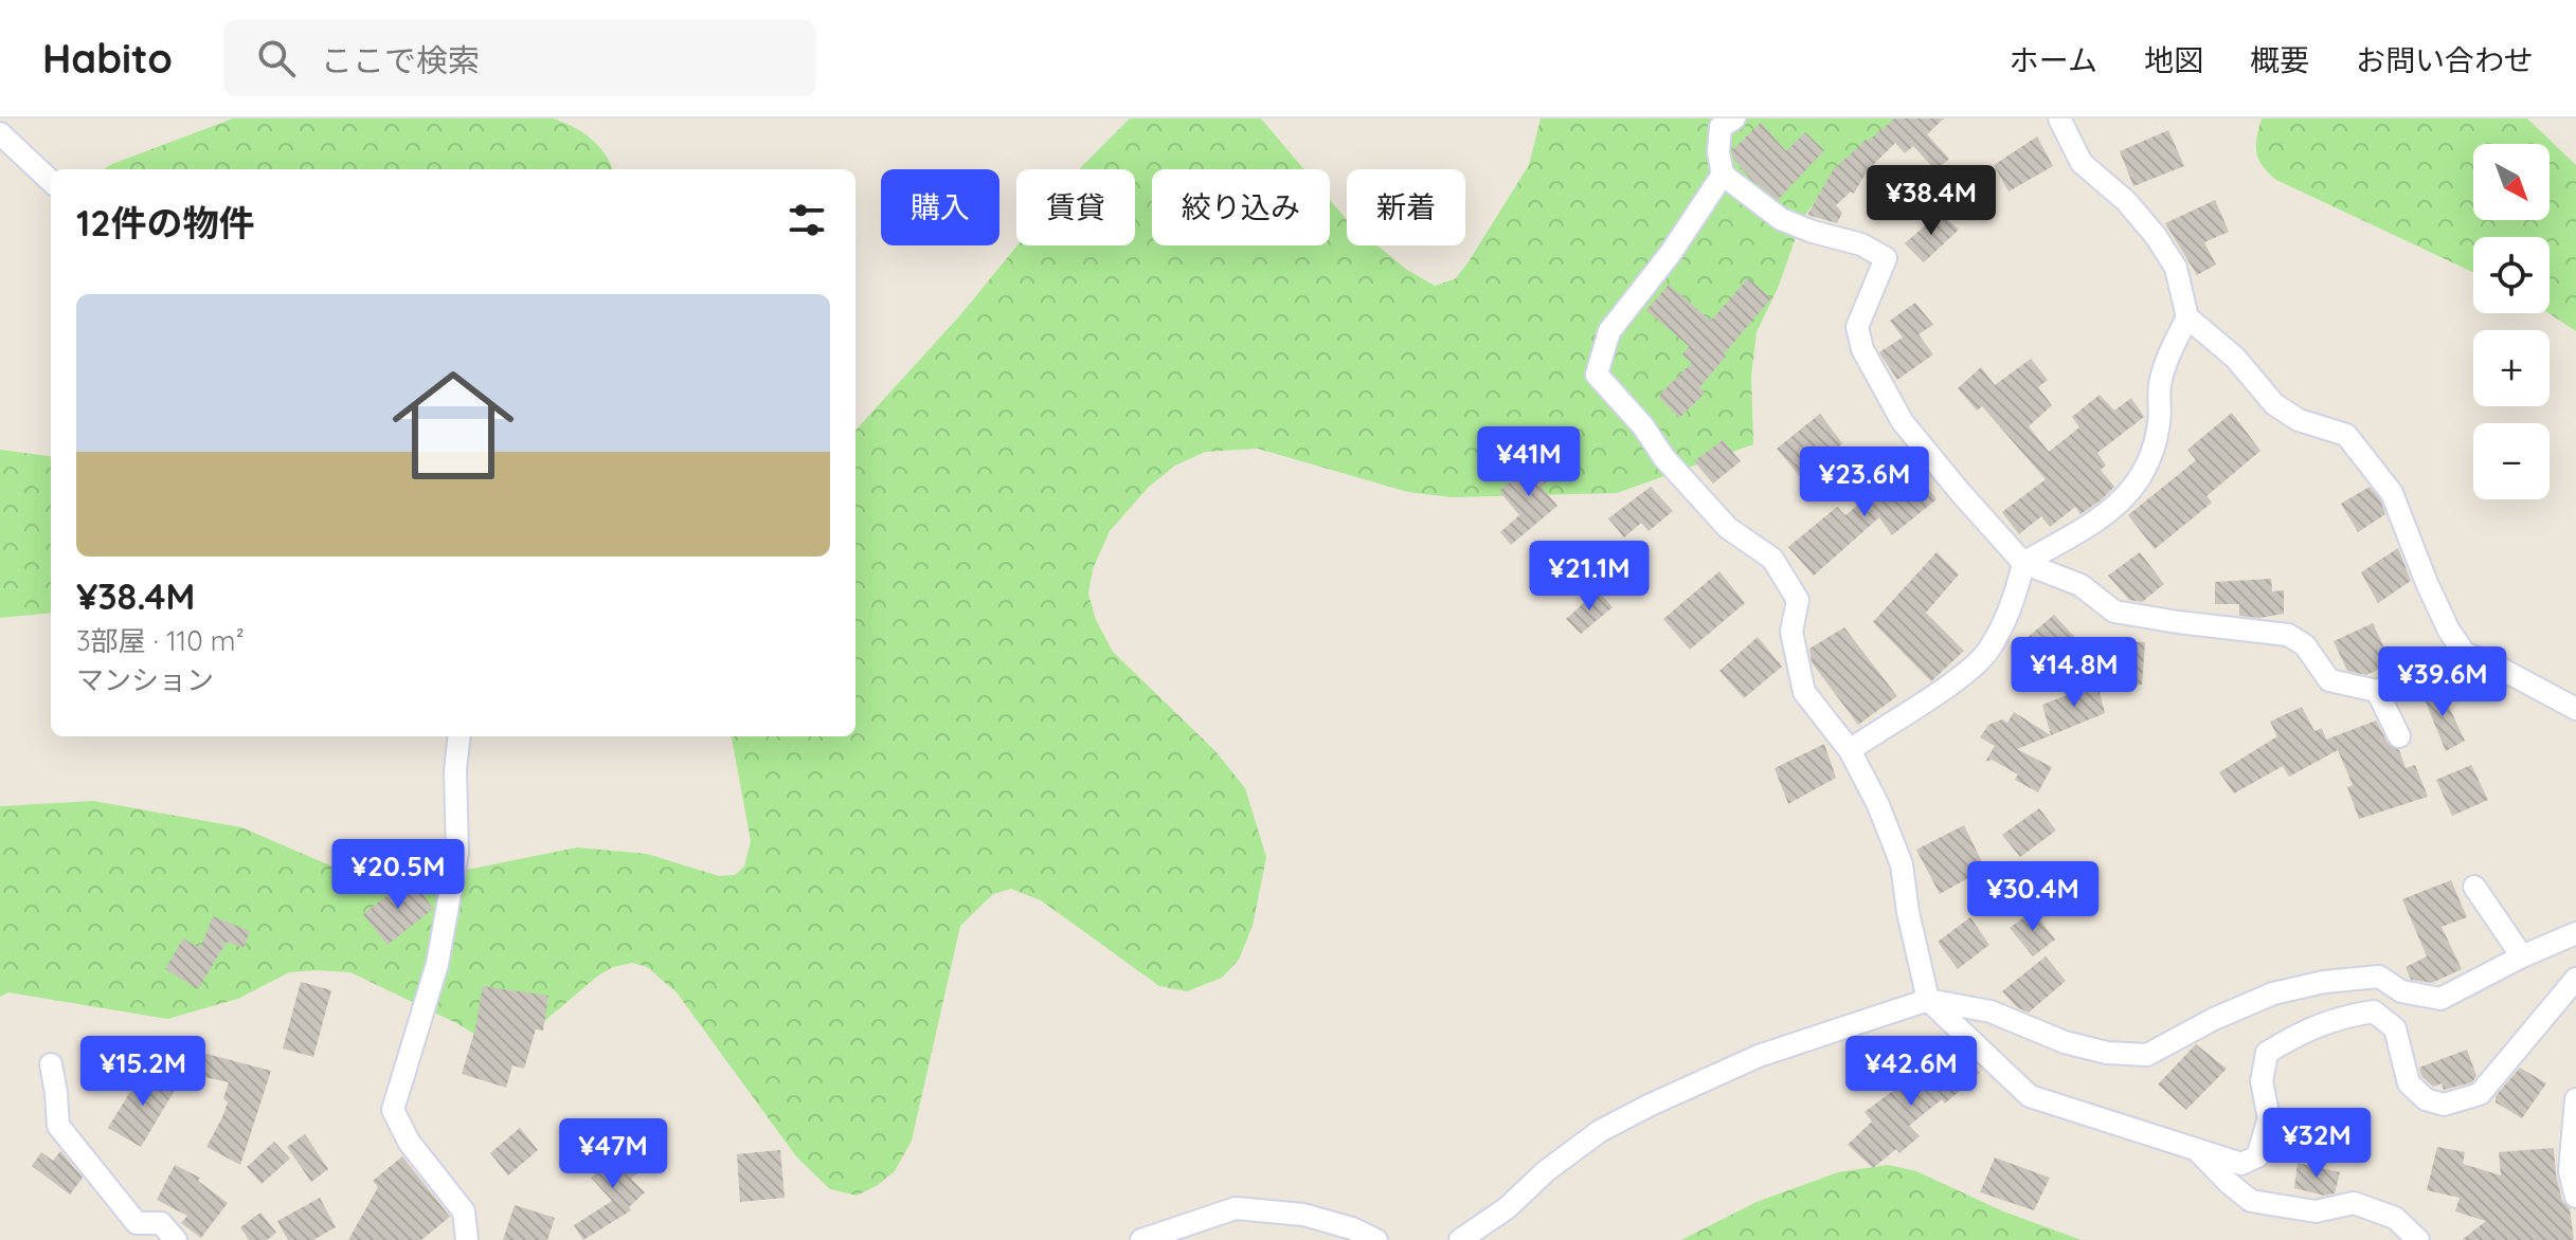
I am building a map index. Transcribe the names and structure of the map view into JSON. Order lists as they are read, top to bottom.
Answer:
{
  "north": "bottom right",
  "page": {
    "header": "Habito",
    "search": "ここで検索",
    "nav": [
      "ホーム",
      "地図",
      "概要",
      "お問い合わせ"
    ],
    "map_buttons": ["+", "−"],
    "price": [
      "¥38.4M",
      "¥41M",
      "¥23.6M",
      "¥21.1M",
      "¥14.8M",
      "¥39.6M",
      "¥20.5M",
      "¥30.4M",
      "¥15.2M",
      "¥42.6M",
      "¥32M",
      "¥47M"
    ],
    "chip": [
      "購入",
      "賃貸",
      "絞り込み",
      "新着"
    ],
    "heading": "12件の物件",
    "list": [
      {
        "name": "¥38.4M",
        "note": "3部屋 · 110 m² · マンション"
      }
    ]
  }
}
